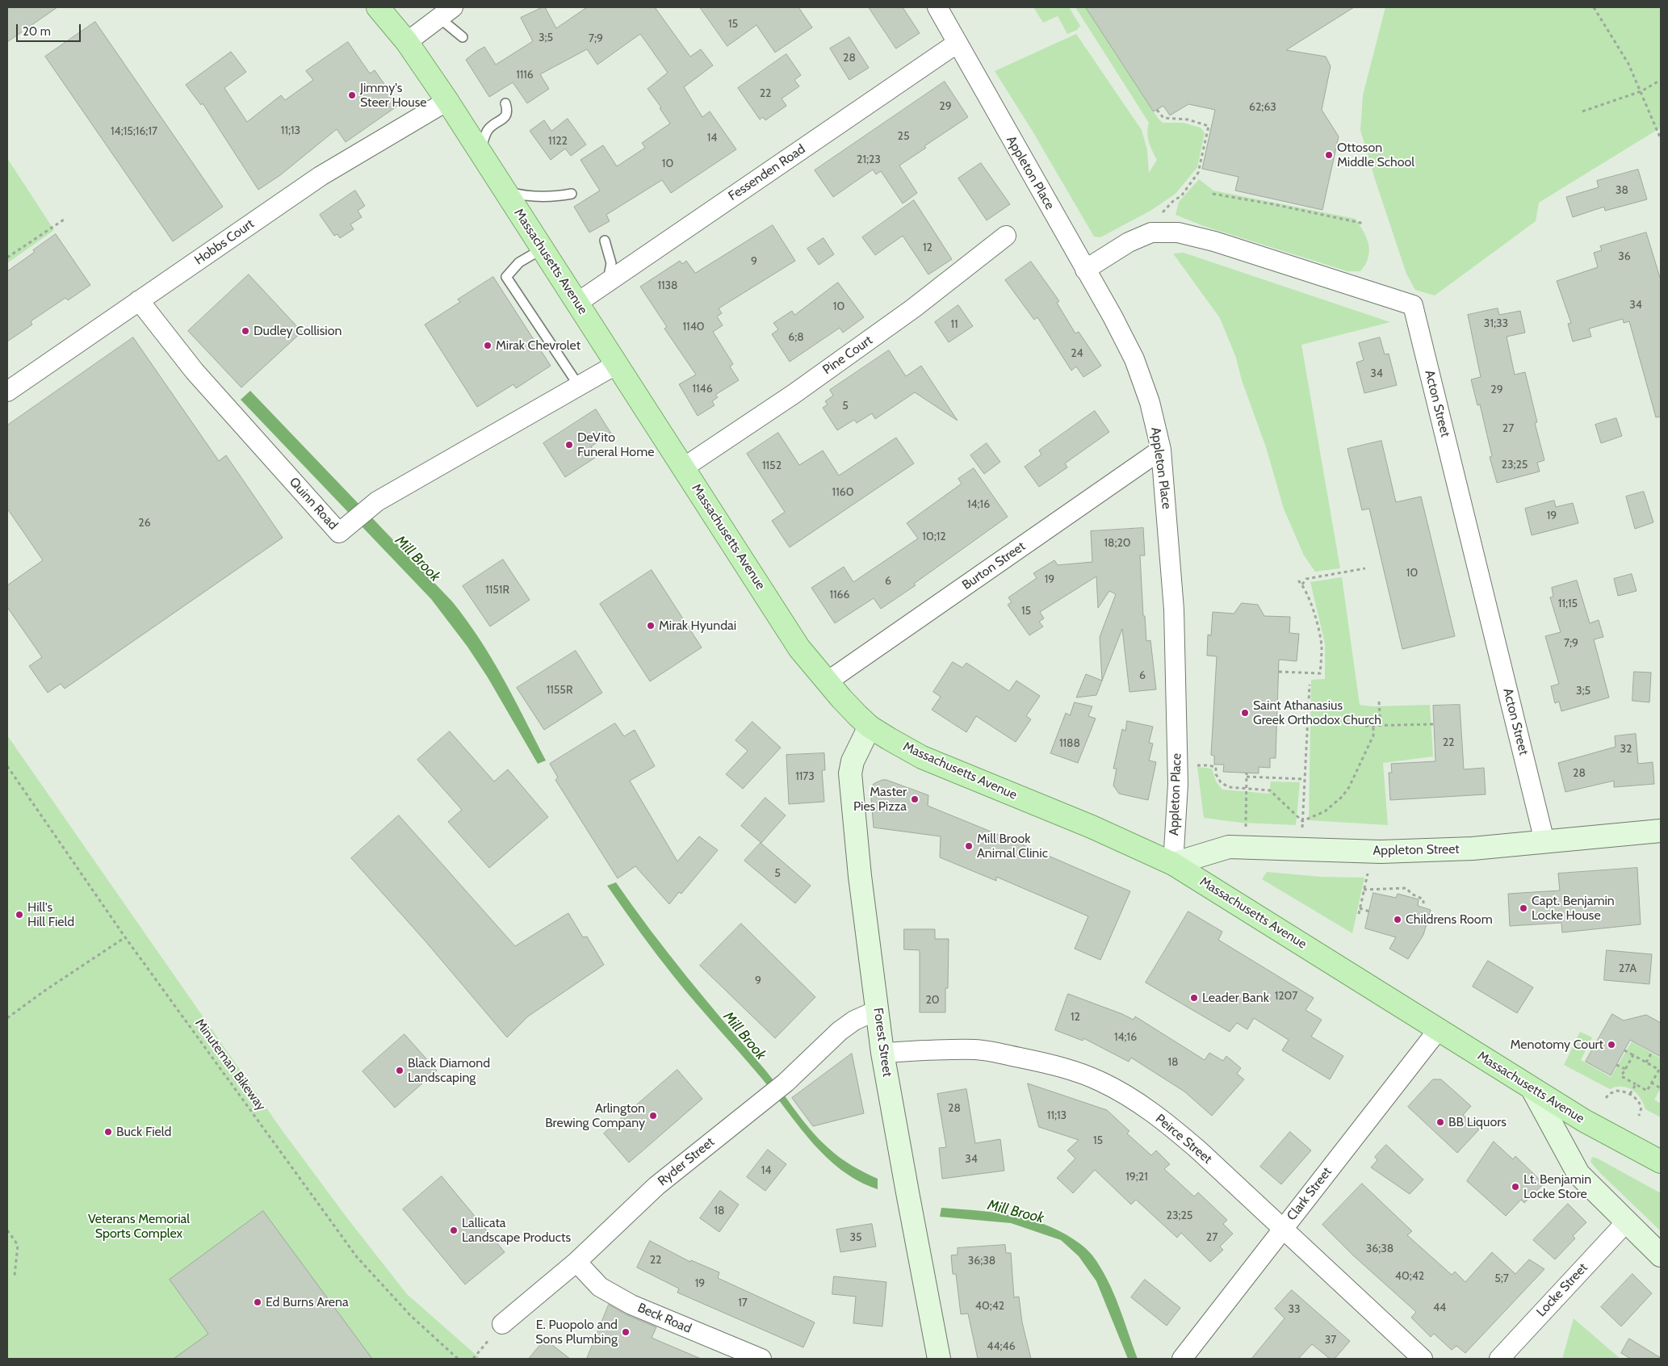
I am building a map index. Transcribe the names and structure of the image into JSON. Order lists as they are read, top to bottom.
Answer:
{
  "streets": {
    "main road": ["Massachusetts Avenue"],
    "street": [
      "Fessenden Road",
      "Appleton Place",
      "Hobbs Court",
      "Pine Court",
      "Acton Street",
      "Quinn Road",
      "Burton Street",
      "Appleton Street",
      "Forest Street",
      "Peirce Street",
      "Ryder Street",
      "Clark Street",
      "Locke Street",
      "Beck Road"
    ],
    "path": ["Minuteman Bikeway"]
  },
  "crossings": [
    ["Fessenden Road", "Appleton Place"],
    ["Fessenden Road", "Massachusetts Avenue"],
    ["Appleton Place", "Massachusetts Avenue"],
    ["Appleton Place", "Acton Street"],
    ["Appleton Place", "Burton Street"],
    ["Appleton Place", "Appleton Street"],
    ["Hobbs Court", "Massachusetts Avenue"],
    ["Hobbs Court", "Quinn Road"],
    ["Massachusetts Avenue", "Pine Court"],
    ["Massachusetts Avenue", "Quinn Road"],
    ["Massachusetts Avenue", "Burton Street"],
    ["Massachusetts Avenue", "Appleton Street"],
    ["Massachusetts Avenue", "Forest Street"],
    ["Massachusetts Avenue", "Clark Street"],
    ["Acton Street", "Appleton Street"],
    ["Forest Street", "Peirce Street"],
    ["Forest Street", "Ryder Street"],
    ["Peirce Street", "Clark Street"],
    ["Ryder Street", "Beck Road"]
  ],
  "water": ["Mill Brook"],
  "parks": ["Veterans Memorial Sports Complex"],
  "places": [
    "Jimmy's Steer House",
    "Ottoson Middle School",
    "Dudley Collision",
    "Mirak Chevrolet",
    "DeVito Funeral Home",
    "Mirak Hyundai",
    "Saint Athanasius Greek Orthodox Church",
    "Master Pies Pizza",
    "Mill Brook Animal Clinic",
    "Capt. Benjamin Locke House",
    "Hill's Hill Field",
    "Childrens Room",
    "Leader Bank",
    "Menotomy Court",
    "Black Diamond Landscaping",
    "Arlington Brewing Company",
    "BB Liquors",
    "Buck Field",
    "Lt. Benjamin Locke Store",
    "Lallicata Landscape Products",
    "Ed Burns Arena",
    "E. Puopolo and Sons Plumbing"
  ],
  "house_numbers": [
    "15",
    "3;5",
    "7;9",
    "28",
    "1116",
    "22",
    "29",
    "62;63",
    "11;13",
    "14;15;16;17",
    "25",
    "14",
    "1122",
    "21;23",
    "10",
    "38",
    "12",
    "36",
    "9",
    "1138",
    "34",
    "10",
    "31;33",
    "11",
    "1140",
    "6;8",
    "24",
    "34",
    "1146",
    "29",
    "5",
    "27",
    "23;25",
    "1152",
    "1160",
    "14;16",
    "19",
    "26",
    "10;12",
    "18;20",
    "10",
    "19",
    "6",
    "1151R",
    "1166",
    "11;15",
    "15",
    "7;9",
    "6",
    "1155R",
    "3;5",
    "22",
    "1188",
    "32",
    "28",
    "1173",
    "5",
    "27A",
    "9",
    "1207",
    "20",
    "12",
    "14;16",
    "18",
    "28",
    "11;13",
    "15",
    "34",
    "14",
    "19;21",
    "18",
    "23;25",
    "35",
    "27",
    "36;38",
    "22",
    "36;38",
    "40;42",
    "5;7",
    "19",
    "17",
    "40;42",
    "44",
    "33",
    "37",
    "44;46"
  ],
  "scale_bar": "20 m"
}
